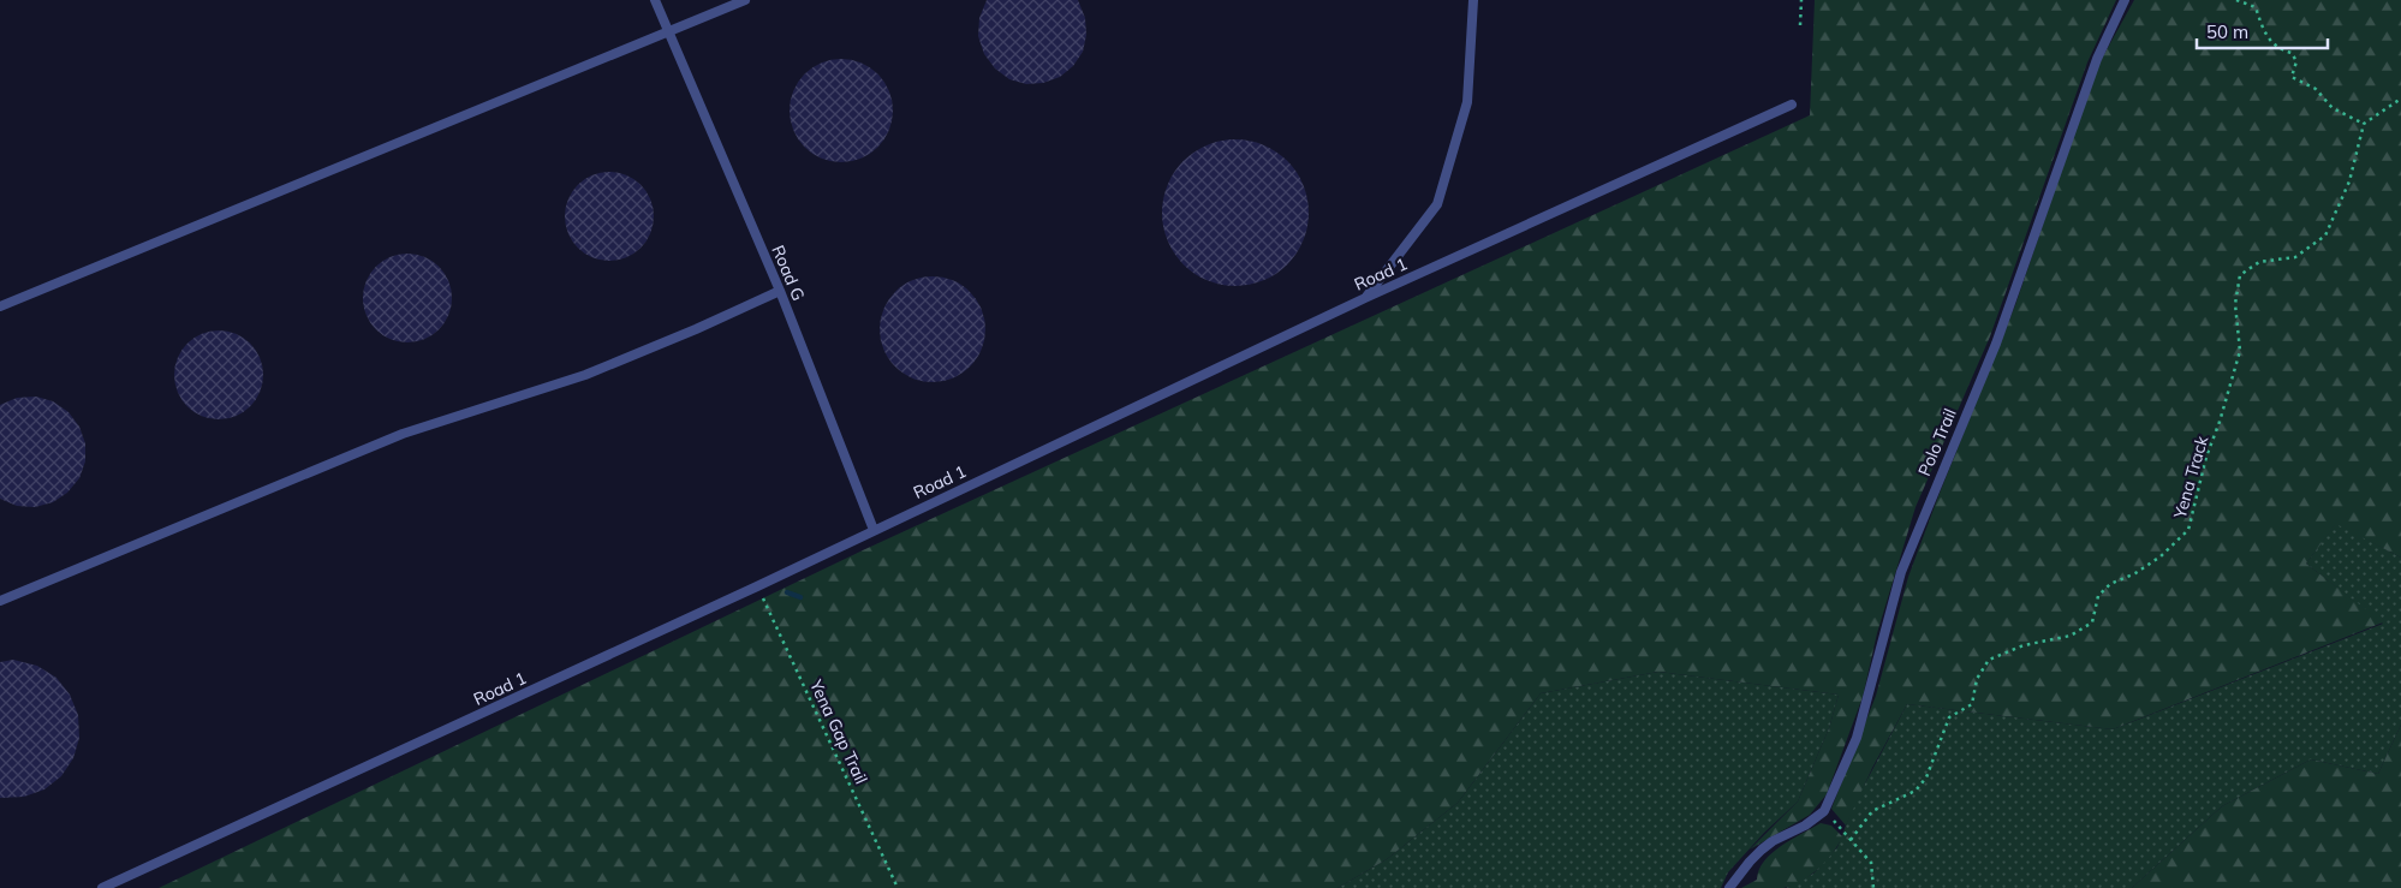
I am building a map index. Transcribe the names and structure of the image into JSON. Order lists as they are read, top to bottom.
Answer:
{
  "streets": {
    "lane": ["Road G", "Road 1", "Polo Trail"],
    "path": ["Yena Track", "Yena Gap Trail"]
  },
  "crossings": [
    ["Road G", "Road 1"],
    ["Road 1", "Yena Gap Trail"]
  ],
  "scale_bar": "50 m"
}
